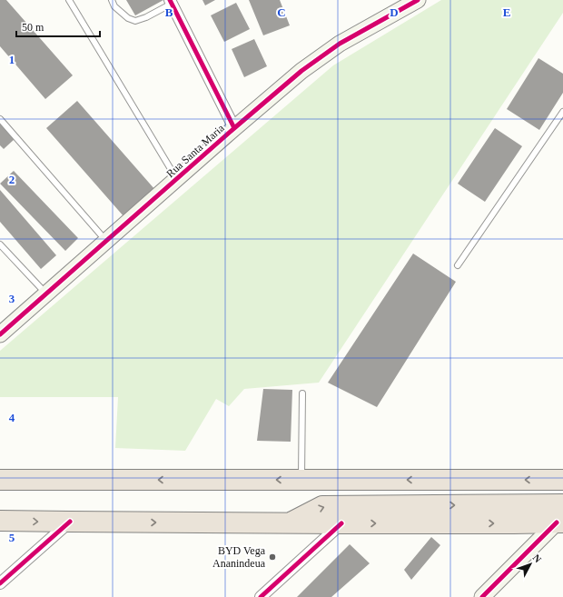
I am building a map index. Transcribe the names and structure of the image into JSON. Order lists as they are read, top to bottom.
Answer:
{
  "streets": {
    "street": ["Rua Santa Maria"]
  },
  "places": ["BYD Vega Ananindeua"],
  "scale_bar": "50 m",
  "north": "top right",
  "grid": {
    "columns": [
      "B",
      "C",
      "D",
      "E"
    ],
    "rows": [
      "1",
      "2",
      "3",
      "4",
      "5"
    ]
  }
}
